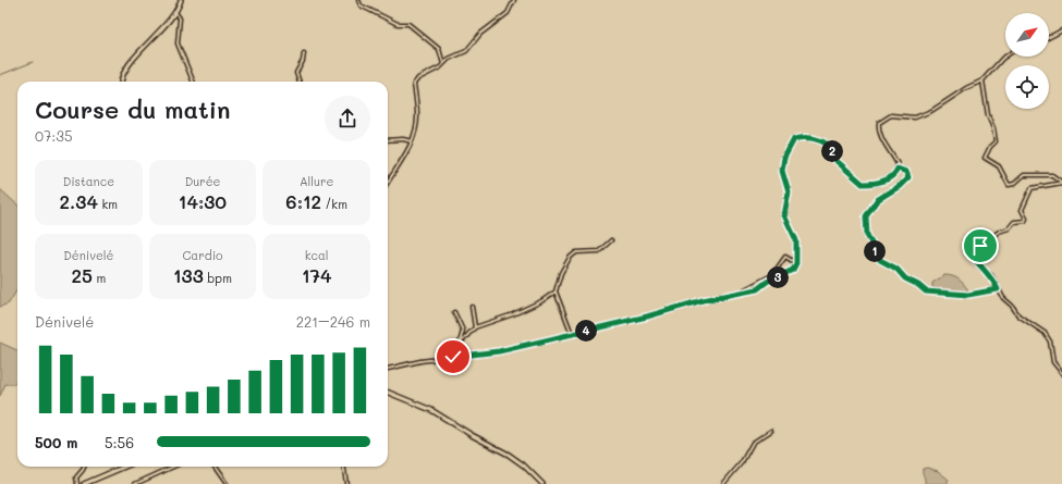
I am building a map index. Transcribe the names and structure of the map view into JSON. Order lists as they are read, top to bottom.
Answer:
{
  "north": "top right",
  "page": {
    "heading": ["Course du matin", "07:35"],
    "pins": [
      "2",
      "1",
      "3",
      "4"
    ],
    "stats": [
      ["Distance", "2.34 km"],
      ["Durée", "14:30"],
      ["Allure", "6:12 /km"],
      ["Dénivelé", "25 m"],
      ["Cardio", "133 bpm"],
      ["kcal", "174"]
    ],
    "chart": ["Dénivelé", "221–246 m"],
    "list": [
      {
        "name": "500 m",
        "note": "5:56"
      }
    ]
  }
}
